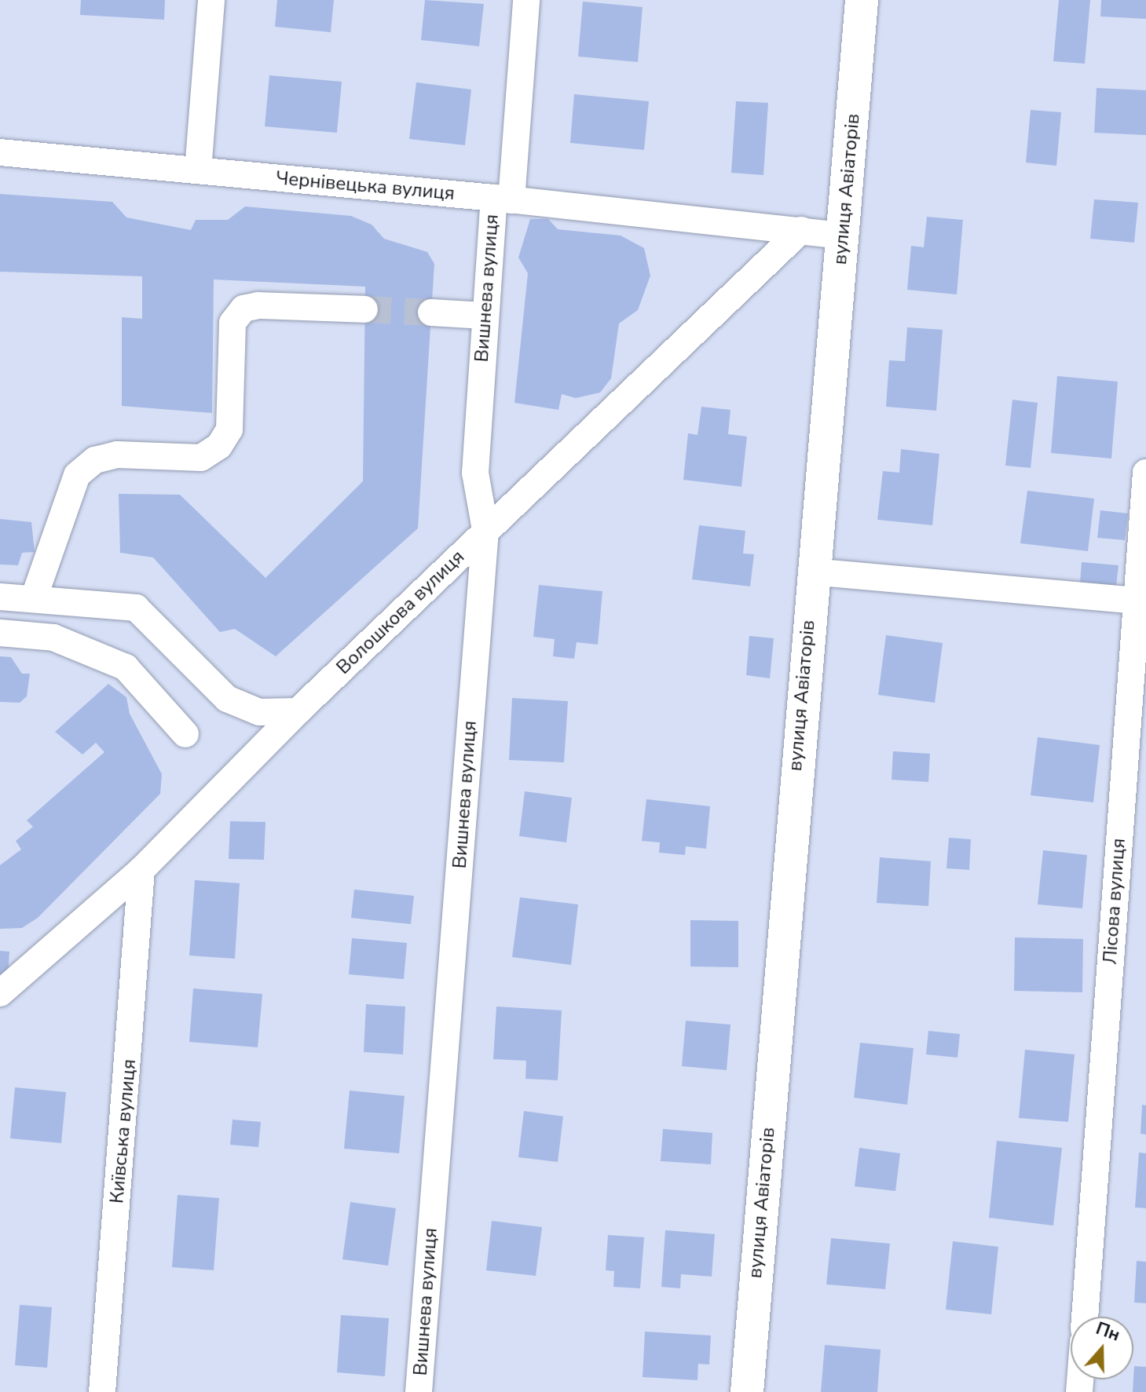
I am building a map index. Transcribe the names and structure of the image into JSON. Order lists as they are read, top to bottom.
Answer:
{
  "streets": {
    "main road": ["вулиця Авіаторів"],
    "street": [
      "Чернівецька вулиця",
      "Вишнева вулиця",
      "Волошкова вулиця",
      "Лісова вулиця",
      "Київська вулиця"
    ]
  },
  "crossings": [
    ["Чернівецька вулиця", "вулиця Авіаторів"],
    ["Чернівецька вулиця", "Вишнева вулиця"],
    ["Чернівецька вулиця", "Волошкова вулиця"],
    ["Вишнева вулиця", "Волошкова вулиця"],
    ["Волошкова вулиця", "Київська вулиця"]
  ],
  "north": "top"
}
